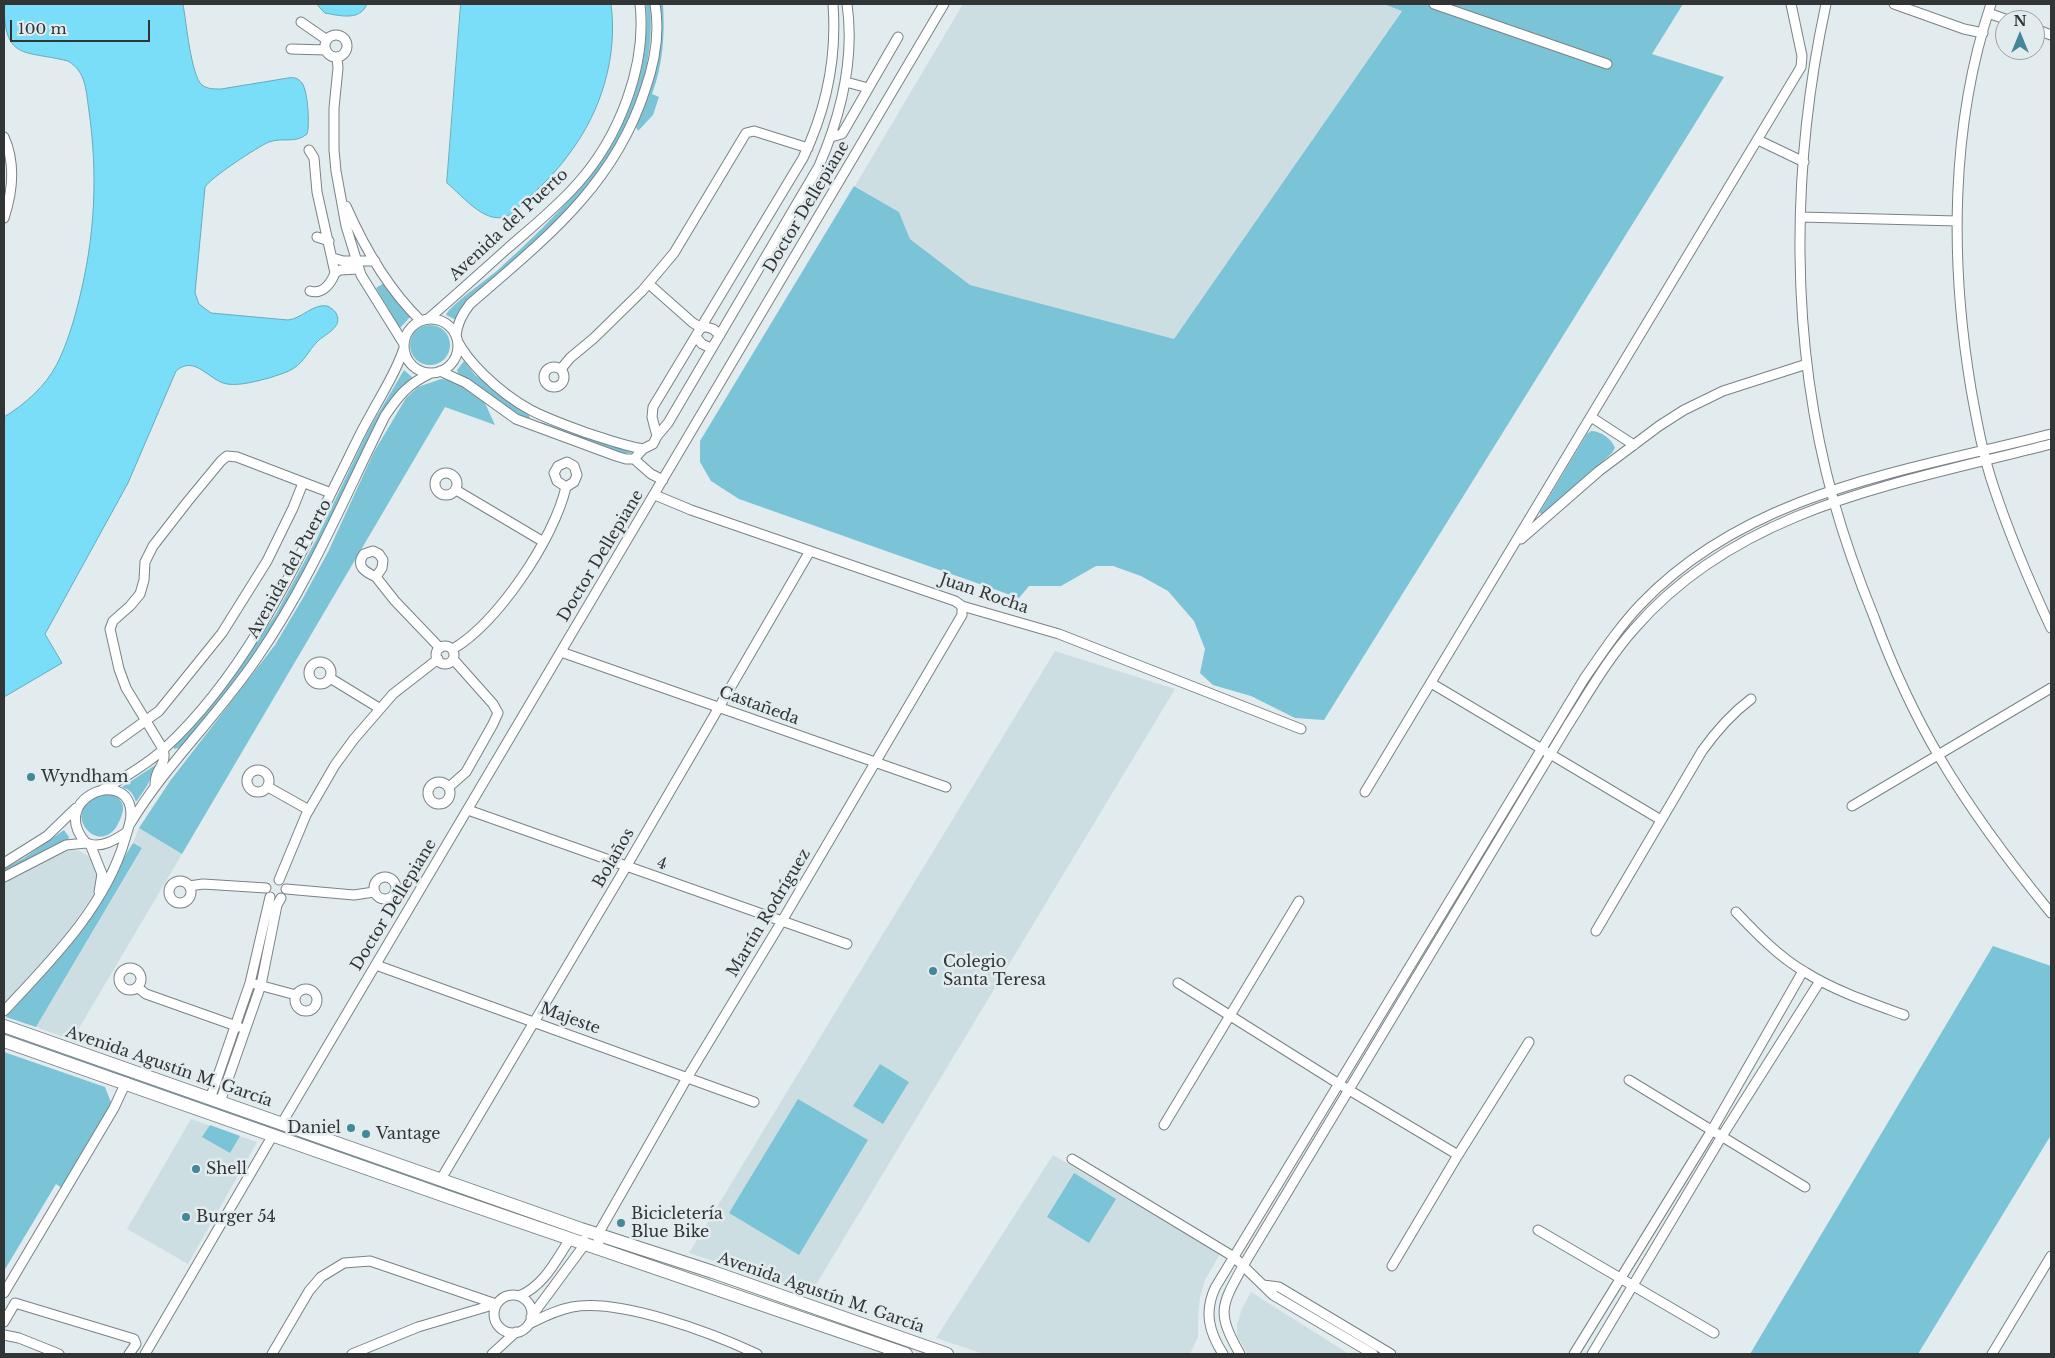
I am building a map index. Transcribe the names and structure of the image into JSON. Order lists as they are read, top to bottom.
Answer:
{
  "streets": {
    "main road": ["Avenida Agustín M. García"],
    "street": [
      "Doctor Dellepiane",
      "Avenida del Puerto",
      "Juan Rocha",
      "Castañeda",
      "Bolaños",
      "4",
      "Martín Rodríguez",
      "Majeste"
    ]
  },
  "crossings": [
    ["Doctor Dellepiane", "Juan Rocha"],
    ["Doctor Dellepiane", "Castañeda"],
    ["Doctor Dellepiane", "4"],
    ["Doctor Dellepiane", "Majeste"],
    ["Doctor Dellepiane", "Avenida Agustín M. García"],
    ["Juan Rocha", "Bolaños"],
    ["Juan Rocha", "Martín Rodríguez"],
    ["Castañeda", "Bolaños"],
    ["Castañeda", "Martín Rodríguez"],
    ["Bolaños", "4"],
    ["Bolaños", "Majeste"],
    ["Bolaños", "Avenida Agustín M. García"],
    ["4", "Martín Rodríguez"],
    ["Martín Rodríguez", "Majeste"],
    ["Martín Rodríguez", "Avenida Agustín M. García"]
  ],
  "places": [
    "Wyndham",
    "Colegio Santa Teresa",
    "Daniel",
    "Vantage",
    "Shell",
    "Burger 54",
    "Bicicletería Blue Bike"
  ],
  "scale_bar": "100 m",
  "north": "top"
}
